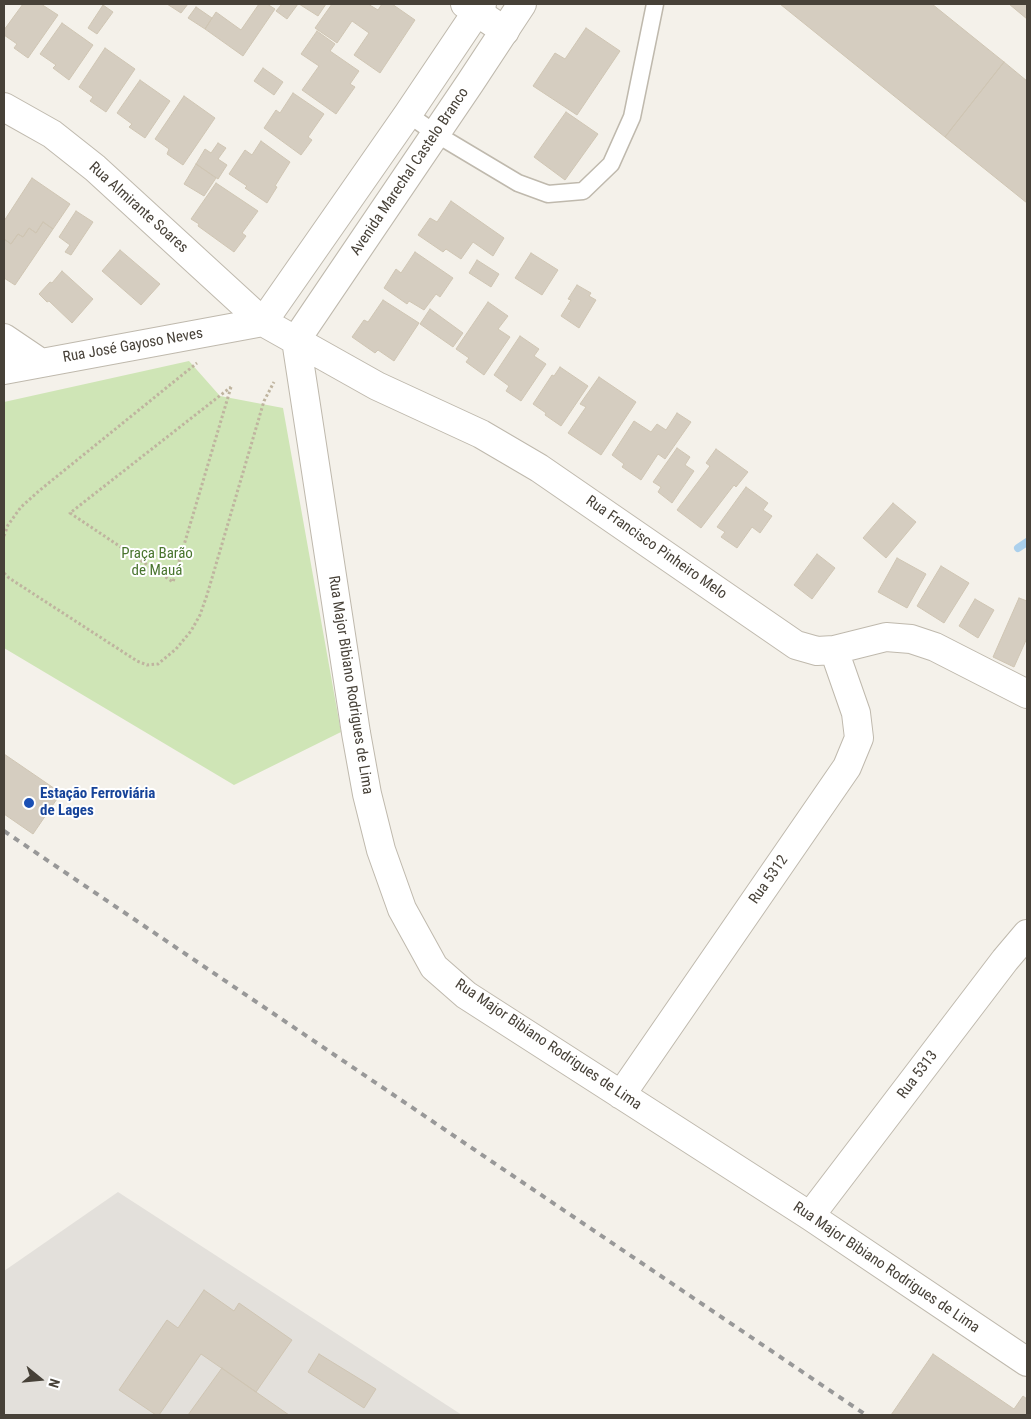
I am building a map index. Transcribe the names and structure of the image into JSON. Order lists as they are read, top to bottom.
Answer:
{
  "streets": {
    "street": [
      "Avenida Marechal Castelo Branco",
      "Rua Almirante Soares",
      "Rua José Gayoso Neves",
      "Rua Francisco Pinheiro Melo",
      "Rua Major Bibiano Rodrigues de Lima",
      "Rua 5312",
      "Rua 5313"
    ]
  },
  "crossings": [
    ["Avenida Marechal Castelo Branco", "Rua Almirante Soares"],
    ["Avenida Marechal Castelo Branco", "Rua Francisco Pinheiro Melo"],
    ["Avenida Marechal Castelo Branco", "Rua Major Bibiano Rodrigues de Lima"],
    ["Rua Almirante Soares", "Rua José Gayoso Neves"],
    ["Rua Almirante Soares", "Rua Francisco Pinheiro Melo"],
    ["Rua Almirante Soares", "Rua Major Bibiano Rodrigues de Lima"],
    ["Rua Francisco Pinheiro Melo", "Rua Major Bibiano Rodrigues de Lima"],
    ["Rua Francisco Pinheiro Melo", "Rua 5312"],
    ["Rua Major Bibiano Rodrigues de Lima", "Rua 5312"],
    ["Rua Major Bibiano Rodrigues de Lima", "Rua 5313"]
  ],
  "parks": ["Praça Barão de Mauá"],
  "places": ["Estação Ferroviária de Lages"],
  "north": "right"
}
